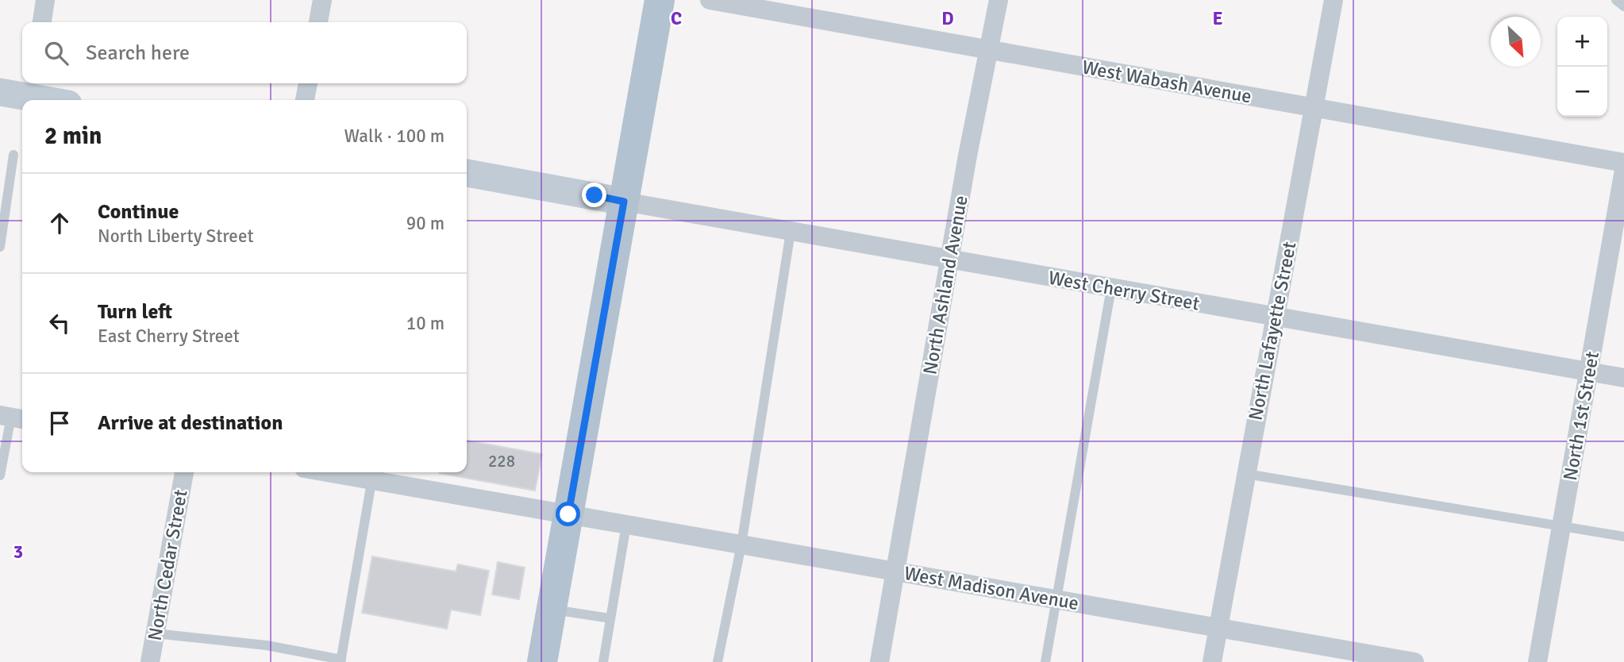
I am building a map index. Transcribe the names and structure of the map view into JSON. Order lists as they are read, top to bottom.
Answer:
{
  "streets": {
    "street": [
      "West Wabash Avenue",
      "North Ashland Avenue",
      "West Cherry Street",
      "North Lafayette Street",
      "North 1st Street",
      "North Cedar Street",
      "West Madison Avenue"
    ]
  },
  "crossings": [
    ["West Wabash Avenue", "North Ashland Avenue"],
    ["West Wabash Avenue", "North Lafayette Street"],
    ["North Ashland Avenue", "West Cherry Street"],
    ["North Ashland Avenue", "West Madison Avenue"],
    ["West Cherry Street", "North Lafayette Street"],
    ["West Cherry Street", "North 1st Street"],
    ["North Lafayette Street", "West Madison Avenue"]
  ],
  "house_numbers": ["228"],
  "north": "bottom right",
  "page": {
    "map_buttons": ["+", "−"],
    "search": "Search here",
    "heading": ["2 min", "Walk · 100 m"],
    "list": [
      ["Continue", "North Liberty Street", "90 m"],
      ["Turn left", "East Cherry Street", "10 m"],
      "Arrive at destination"
    ]
  },
  "grid": {
    "columns": ["C", "D", "E"],
    "rows": ["3"]
  }
}
